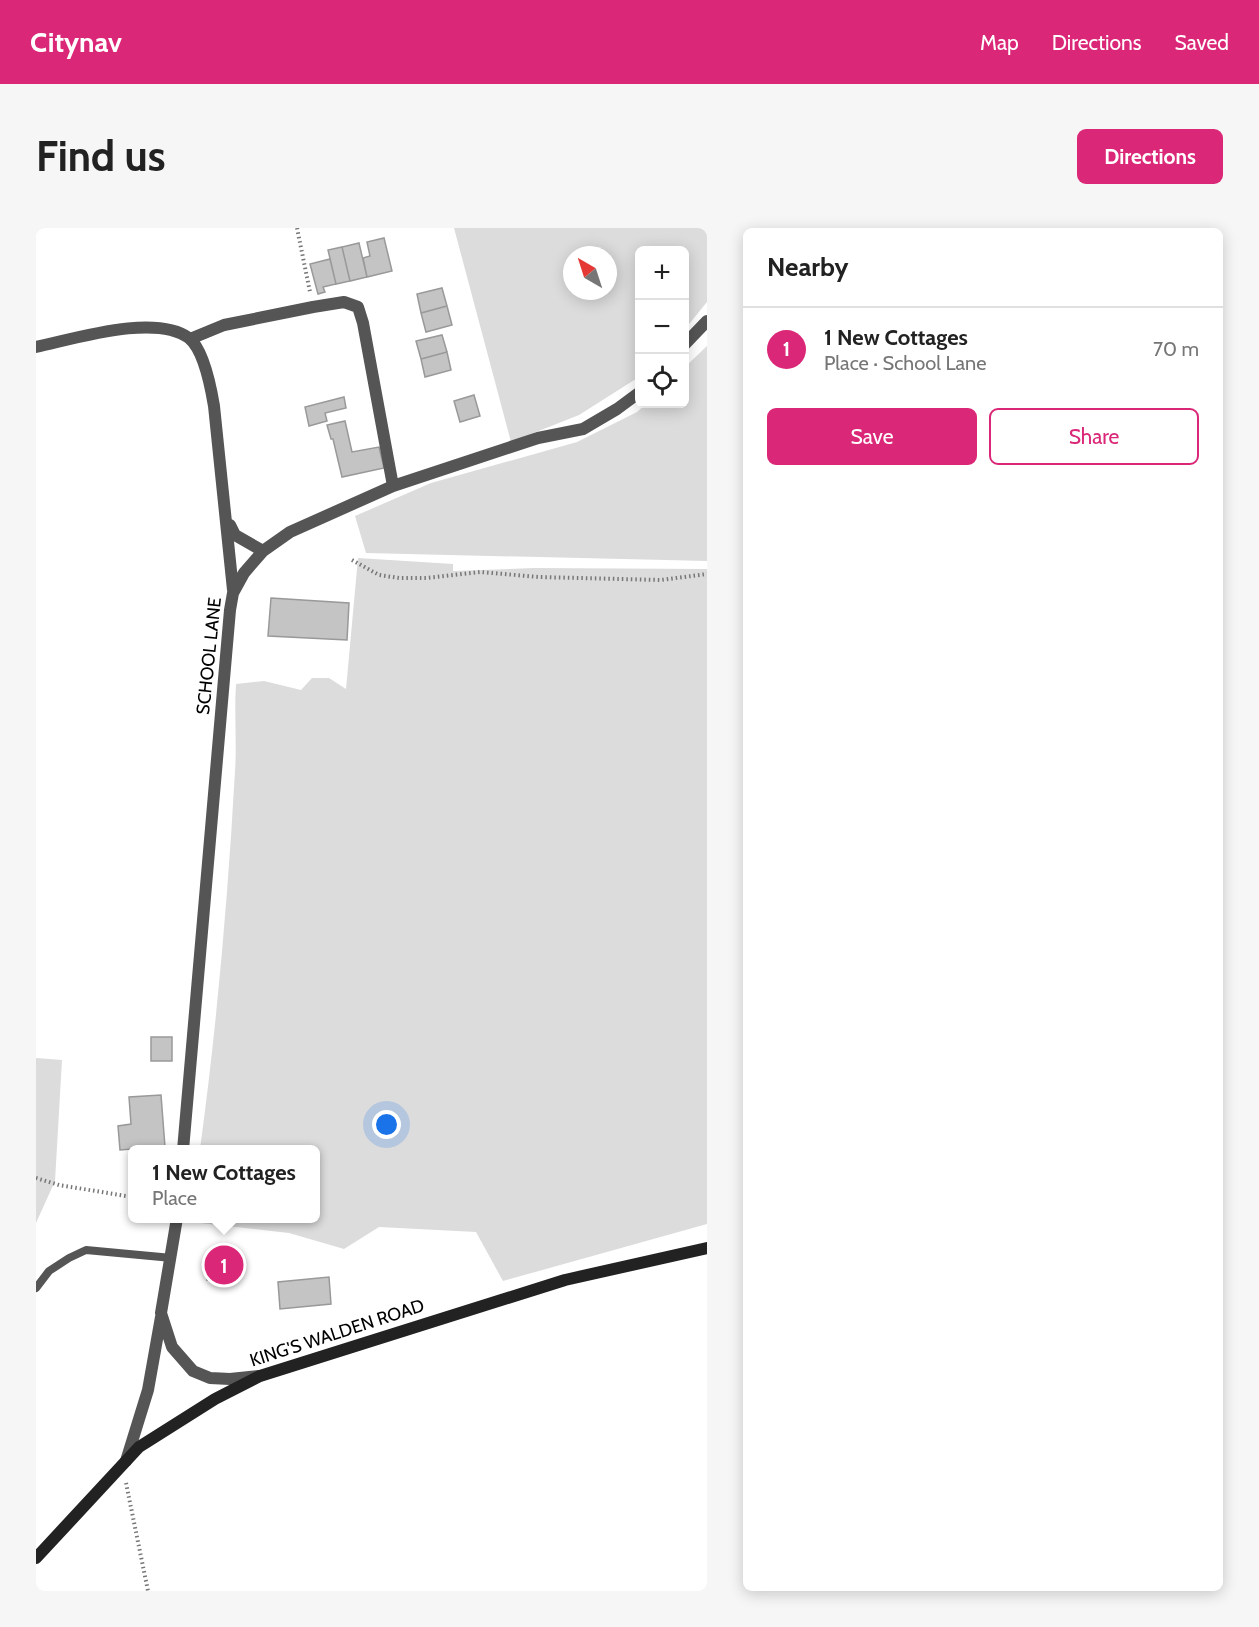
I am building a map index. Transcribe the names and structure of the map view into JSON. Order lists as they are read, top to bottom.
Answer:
{
  "streets": {
    "street": ["SCHOOL LANE", "KING'S WALDEN ROAD"]
  },
  "north": "top left",
  "page": {
    "header": "Citynav",
    "nav": ["Map", "Directions", "Saved"],
    "buttons": [
      "Directions",
      ["Save", "Share"]
    ],
    "title": "Find us",
    "heading": "Nearby",
    "map_buttons": ["+", "−"],
    "list": [
      {
        "mark": "1",
        "name": "1 New Cottages",
        "note": "Place · School Lane",
        "value": "70 m"
      }
    ],
    "popup": ["1 New Cottages", "Place"],
    "pins": "1"
  }
}
